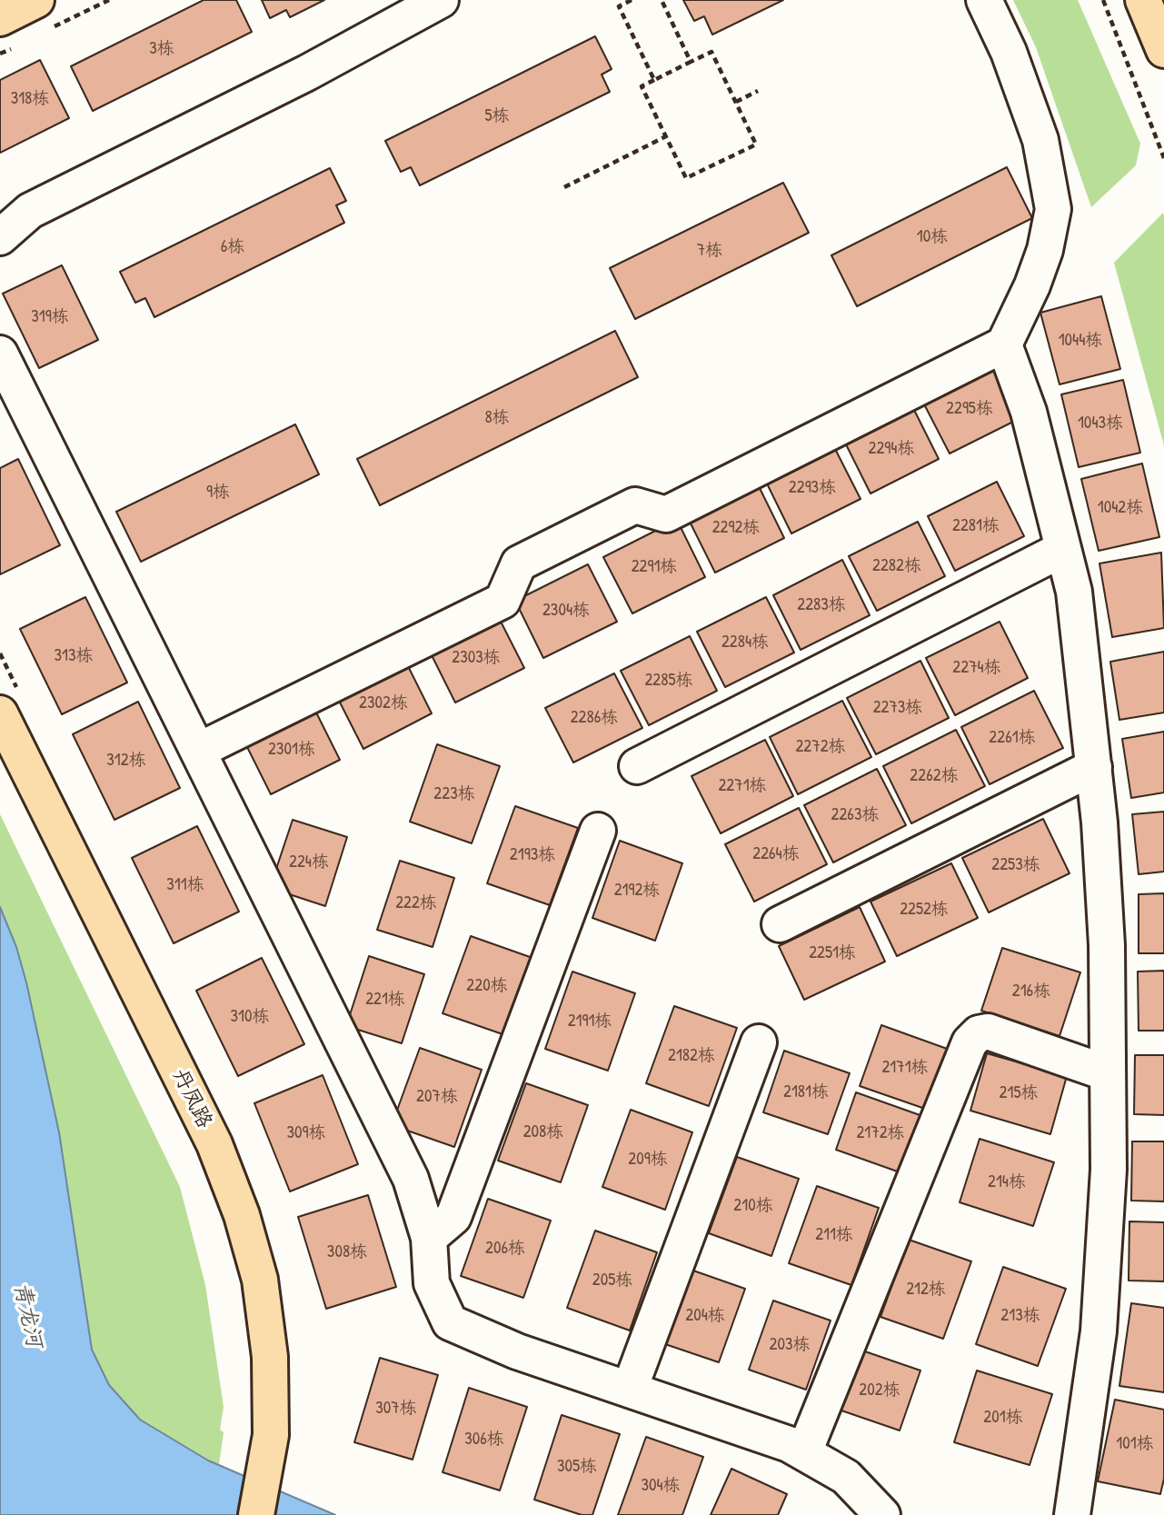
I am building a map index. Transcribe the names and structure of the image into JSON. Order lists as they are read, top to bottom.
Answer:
{
  "streets": {
    "main road": ["丹凤路"]
  },
  "water": ["青龙河"],
  "house_numbers": [
    "3栋",
    "318栋",
    "5栋",
    "10栋",
    "6栋",
    "7栋",
    "319栋",
    "1044栋",
    "2295栋",
    "8栋",
    "1043栋",
    "2294栋",
    "2293栋",
    "9栋",
    "1042栋",
    "2281栋",
    "2292栋",
    "2282栋",
    "2291栋",
    "2283栋",
    "2304栋",
    "2284栋",
    "313栋",
    "2303栋",
    "2274栋",
    "2285栋",
    "2302栋",
    "2273栋",
    "2286栋",
    "2261栋",
    "2272栋",
    "2301栋",
    "312栋",
    "2262栋",
    "2271栋",
    "223栋",
    "2263栋",
    "2264栋",
    "2193栋",
    "224栋",
    "2253栋",
    "311栋",
    "2192栋",
    "222栋",
    "2252栋",
    "2251栋",
    "220栋",
    "216栋",
    "221栋",
    "310栋",
    "2191栋",
    "2182栋",
    "2171栋",
    "2181栋",
    "215栋",
    "207栋",
    "208栋",
    "309栋",
    "2172栋",
    "209栋",
    "214栋",
    "210栋",
    "211栋",
    "206栋",
    "308栋",
    "205栋",
    "212栋",
    "204栋",
    "213栋",
    "203栋",
    "202栋",
    "307栋",
    "201栋",
    "306栋",
    "101栋",
    "305栋",
    "304栋"
  ]
}
